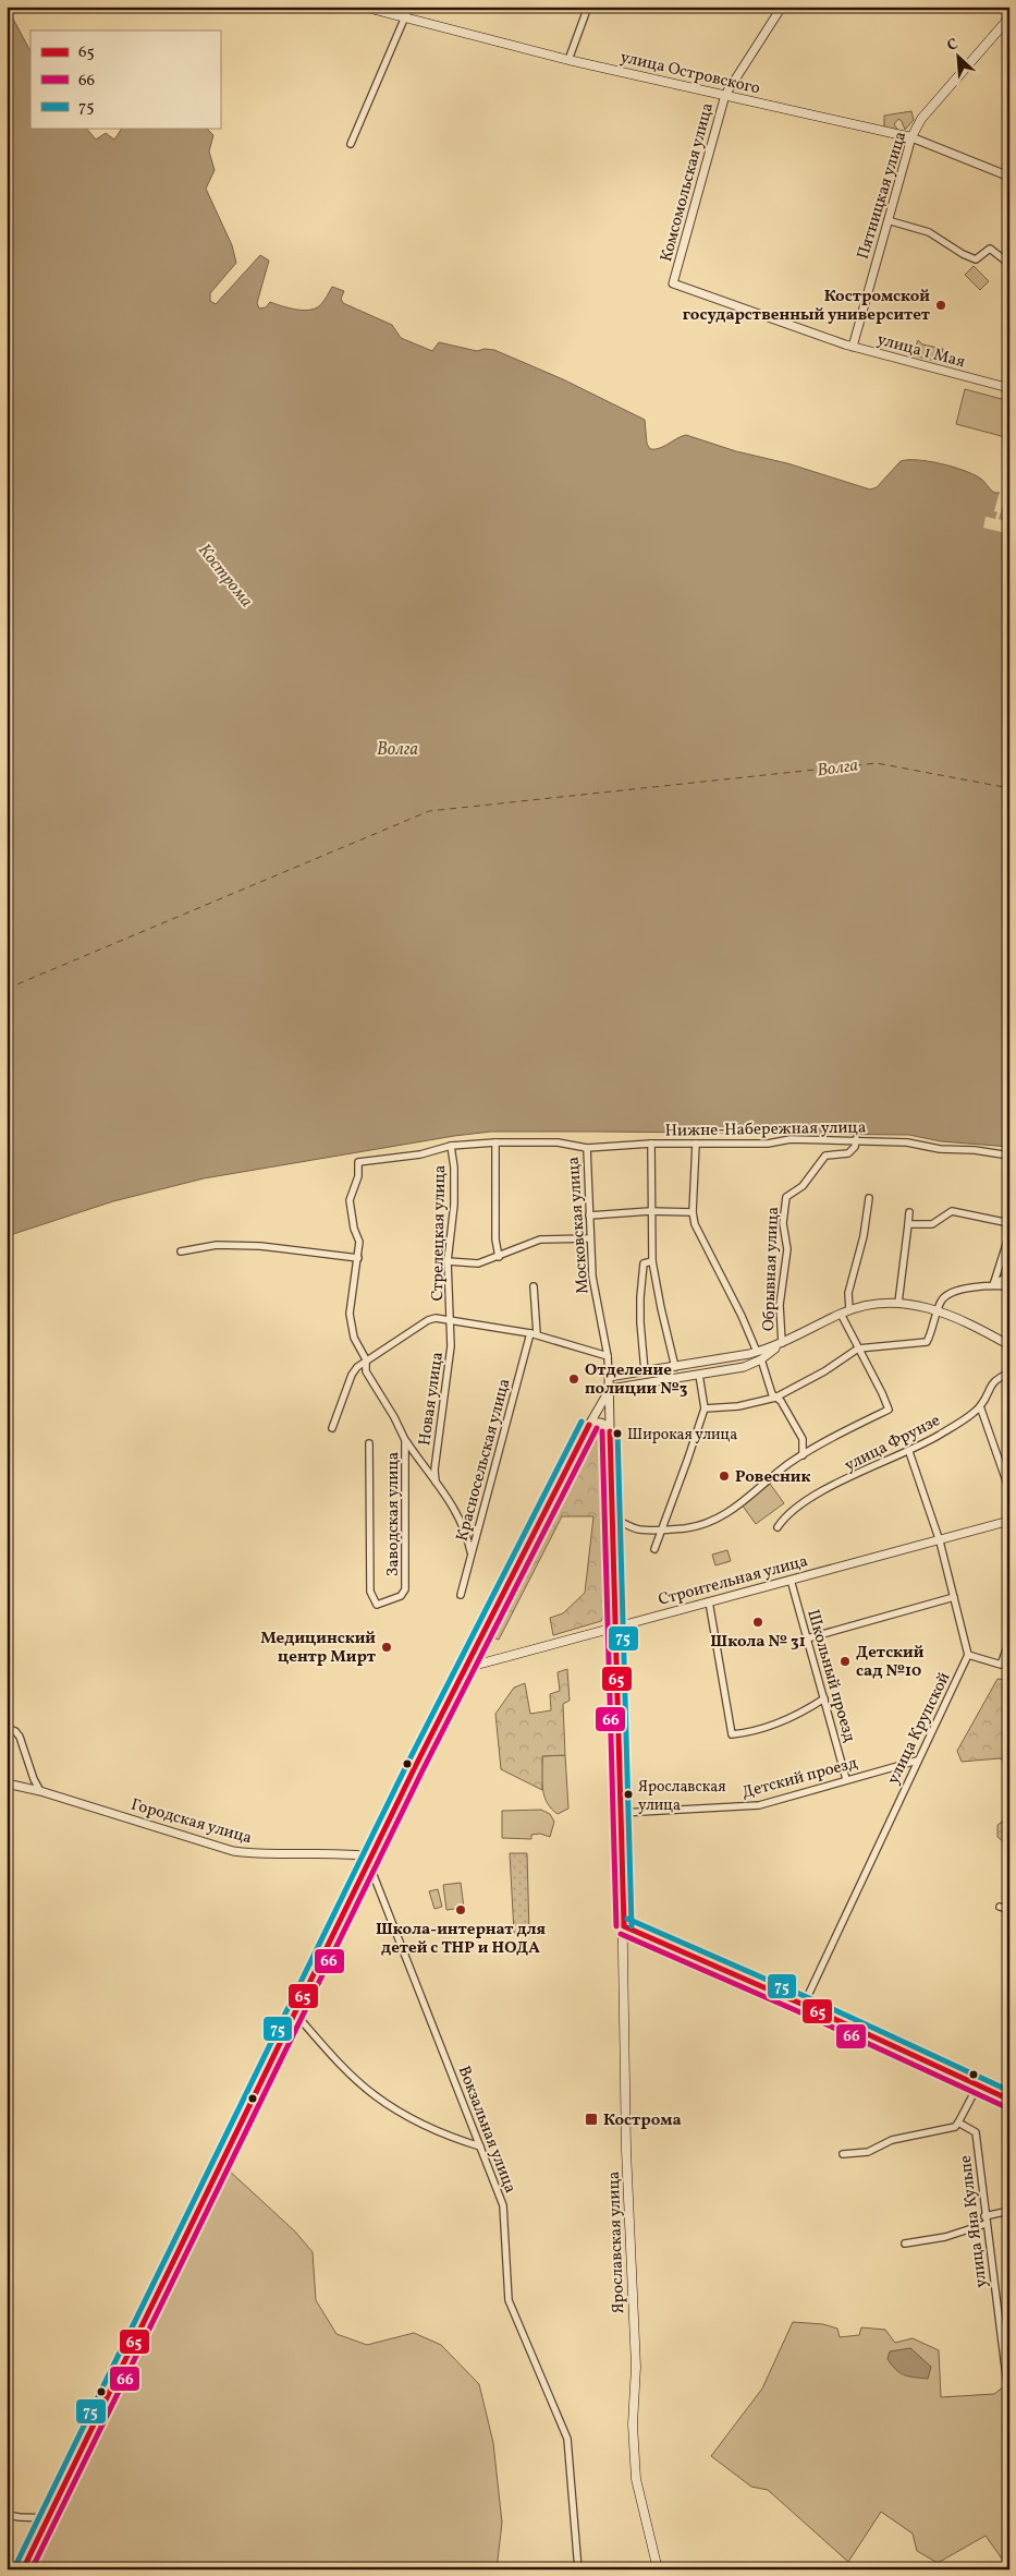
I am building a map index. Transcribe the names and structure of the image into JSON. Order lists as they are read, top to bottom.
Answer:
{
  "streets": {
    "main road": [
      "улица Островского",
      "Пятницкая улица",
      "Строительная улица",
      "Ярославская улица"
    ],
    "street": [
      "Комсомольская улица",
      "улица 1 Мая",
      "Нижне-Набережная улица",
      "Московская улица",
      "Стрелецкая улица",
      "Обрывная улица",
      "Новая улица",
      "улица Фрунзе",
      "Красносельская улица",
      "Заводская улица",
      "Школьный проезд",
      "улица Крупской",
      "Детский проезд",
      "Городская улица",
      "Вокзальная улица",
      "улица Яна Кульпе"
    ]
  },
  "crossings": [
    ["улица Островского", "Комсомольская улица"],
    ["улица Островского", "Пятницкая улица"],
    ["Комсомольская улица", "улица 1 Мая"],
    ["Пятницкая улица", "улица 1 Мая"],
    ["Нижне-Набережная улица", "Московская улица"],
    ["Нижне-Набережная улица", "Стрелецкая улица"],
    ["Нижне-Набережная улица", "Обрывная улица"],
    ["Нижне-Набережная улица", "Заводская улица"],
    ["Московская улица", "Ярославская улица"],
    ["Стрелецкая улица", "Новая улица"],
    ["Строительная улица", "Школьный проезд"],
    ["Строительная улица", "Ярославская улица"],
    ["Школьный проезд", "Детский проезд"],
    ["улица Крупской", "Детский проезд"],
    ["Детский проезд", "Ярославская улица"],
    ["Городская улица", "Вокзальная улица"]
  ],
  "water": ["Кострома", "Волга"],
  "places": {
    "other": [
      "Костромской государственный университет",
      "Отделение полиции №3",
      "Широкая улица",
      "Ровесник",
      "Школа № 31",
      "Медицинский центр Мирт",
      "Детский сад №10",
      "Ярославская улица",
      "Школа-интернат для детей с ТНР и НОДА"
    ],
    "transit": ["Кострома"]
  },
  "lines": ["transit line 75", "transit line 65", "transit line 66"],
  "legend": ["65", "66", "75"],
  "north": "top left"
}
